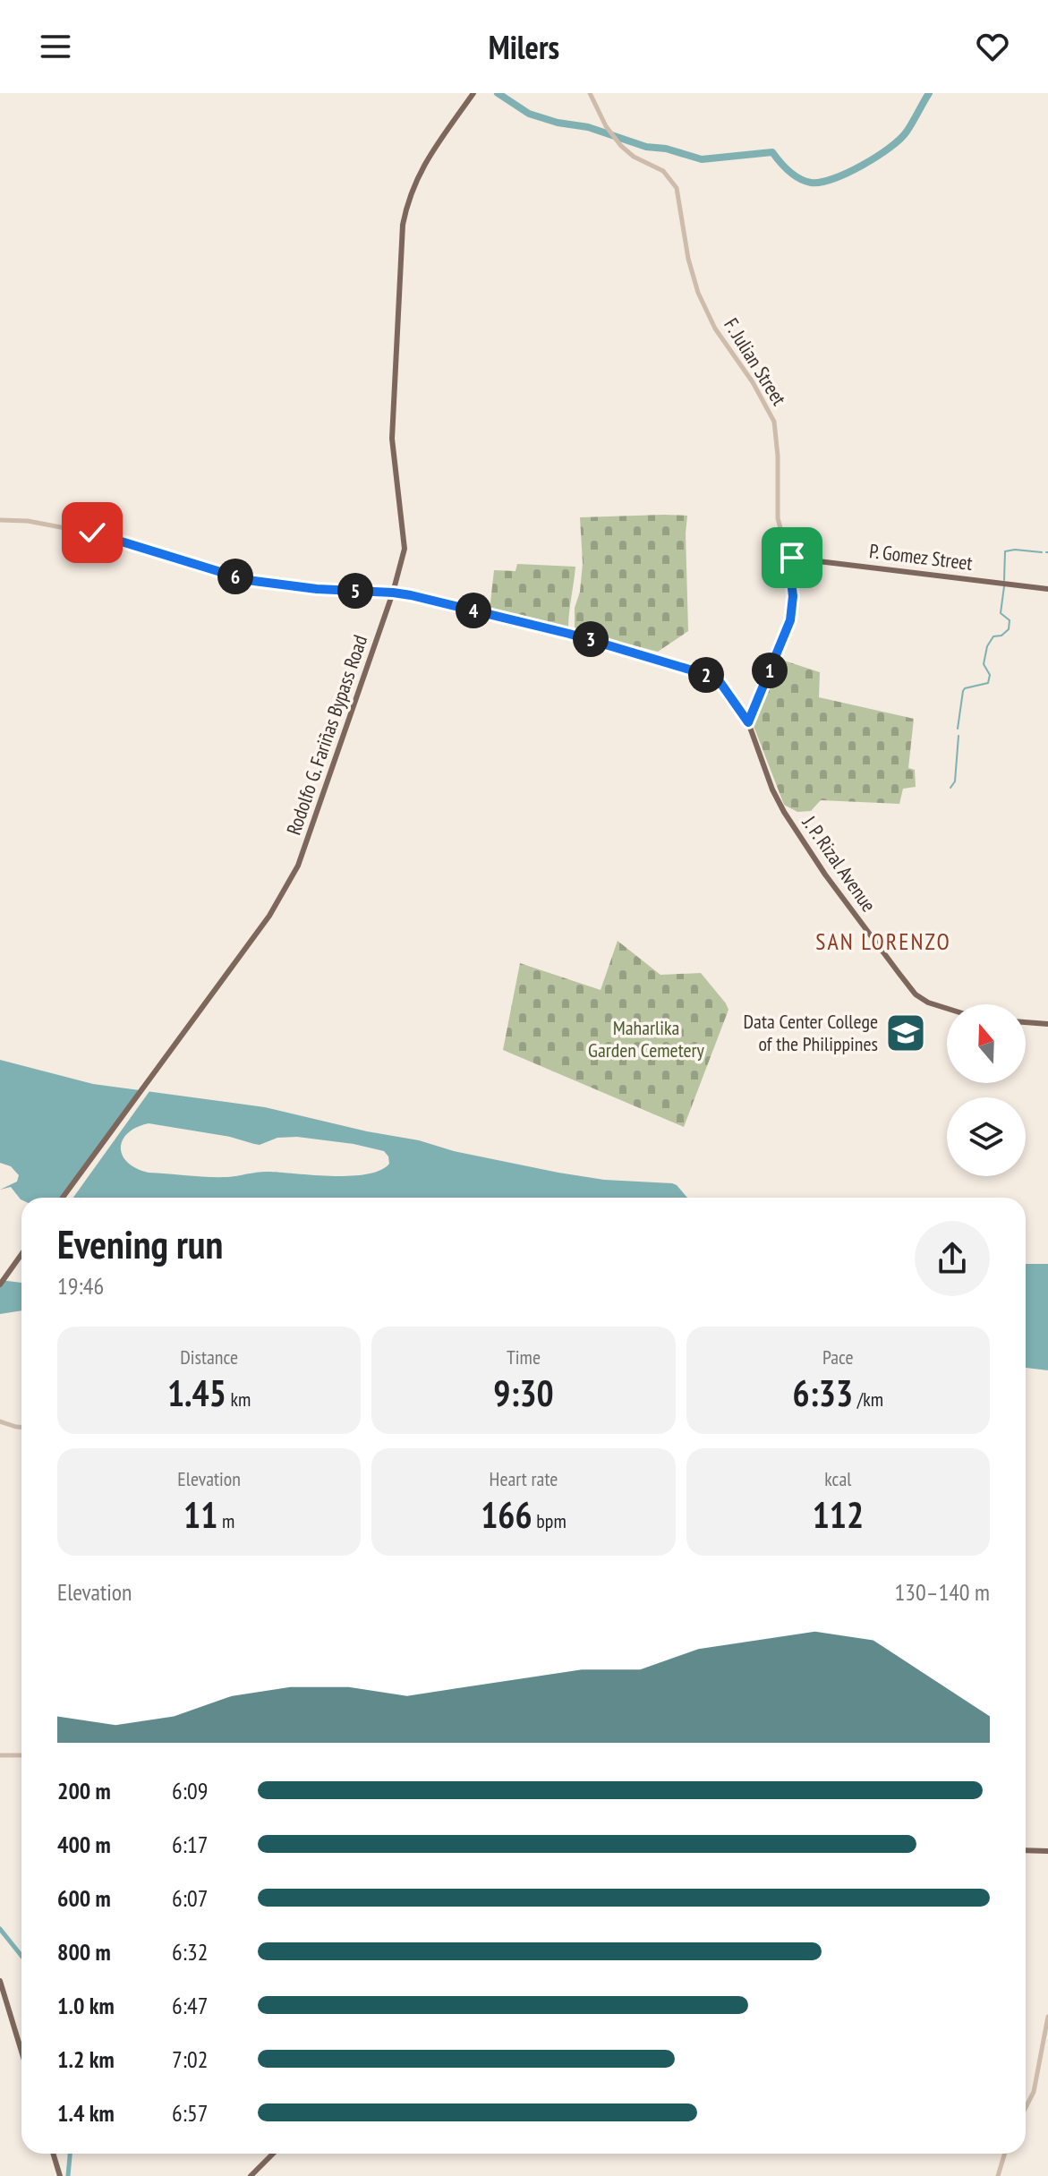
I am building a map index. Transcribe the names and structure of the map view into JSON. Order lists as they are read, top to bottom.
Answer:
{
  "streets": {
    "main road": [
      "F. Julian Street",
      "P. Gomez Street",
      "Rodolfo G. Fariñas Bypass Road",
      "J. P. Rizal Avenue"
    ]
  },
  "crossings": [
    ["F. Julian Street", "P. Gomez Street"],
    ["F. Julian Street", "J. P. Rizal Avenue"]
  ],
  "districts": ["SAN LORENZO"],
  "parks": ["Maharlika Garden Cemetery"],
  "places": {
    "school or university": ["Data Center College of the Philippines"]
  },
  "north": "top",
  "page": {
    "header": "Milers",
    "pins": [
      "6",
      "5",
      "4",
      "3",
      "1",
      "2"
    ],
    "heading": ["Evening run", "19:46"],
    "stats": [
      ["Distance", "1.45 km"],
      ["Time", "9:30"],
      ["Pace", "6:33 /km"],
      ["Elevation", "11 m"],
      ["Heart rate", "166 bpm"],
      ["kcal", "112"]
    ],
    "chart": ["Elevation", "130–140 m"],
    "list": [
      {
        "name": "200 m",
        "note": "6:09"
      },
      {
        "name": "400 m",
        "note": "6:17"
      },
      {
        "name": "600 m",
        "note": "6:07"
      },
      {
        "name": "800 m",
        "note": "6:32"
      },
      {
        "name": "1.0 km",
        "note": "6:47"
      },
      {
        "name": "1.2 km",
        "note": "7:02"
      },
      {
        "name": "1.4 km",
        "note": "6:57"
      }
    ]
  }
}
